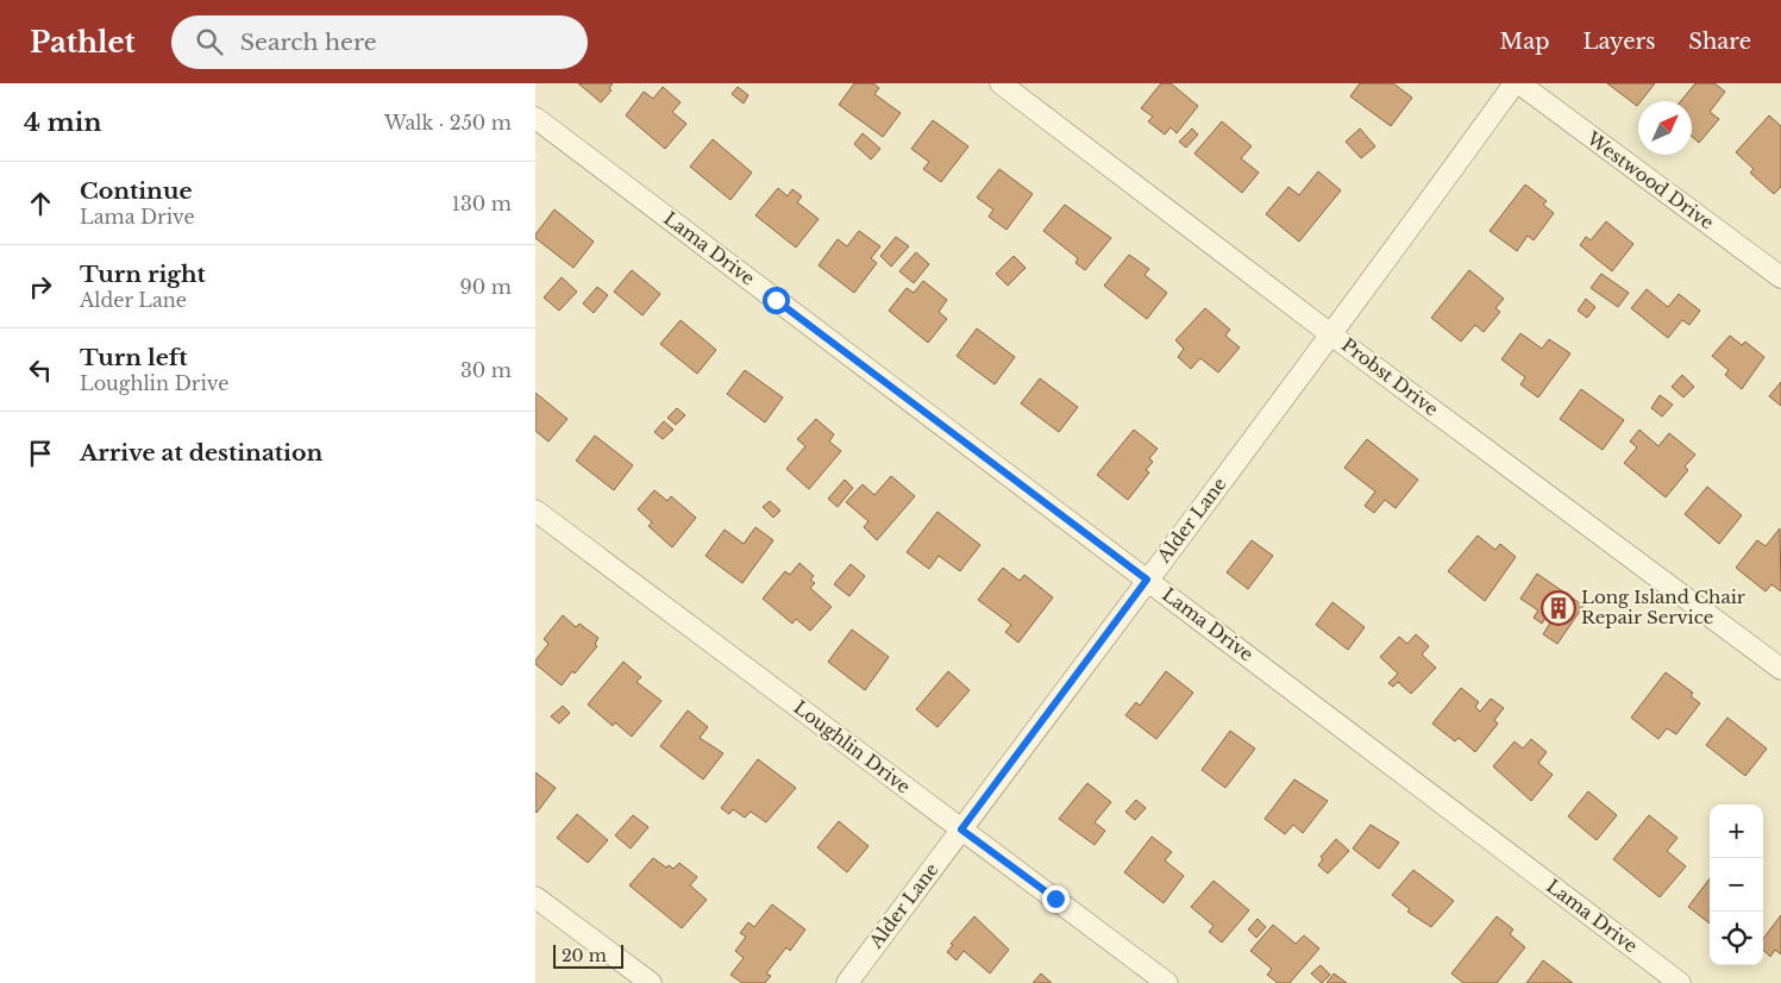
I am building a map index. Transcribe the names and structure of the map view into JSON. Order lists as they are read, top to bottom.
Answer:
{
  "streets": {
    "street": [
      "Westwood Drive",
      "Lama Drive",
      "Probst Drive",
      "Alder Lane",
      "Loughlin Drive"
    ]
  },
  "crossings": [
    ["Westwood Drive", "Alder Lane"],
    ["Lama Drive", "Alder Lane"],
    ["Probst Drive", "Alder Lane"],
    ["Alder Lane", "Loughlin Drive"]
  ],
  "places": {
    "building": ["Long Island Chair Repair Service"]
  },
  "scale_bar": "20 m",
  "north": "top right",
  "page": {
    "header": "Pathlet",
    "search": "Search here",
    "nav": ["Map", "Layers", "Share"],
    "heading": ["4 min", "Walk · 250 m"],
    "list": [
      ["Continue", "Lama Drive", "130 m"],
      ["Turn right", "Alder Lane", "90 m"],
      ["Turn left", "Loughlin Drive", "30 m"],
      "Arrive at destination"
    ],
    "map_buttons": ["+", "−"],
    "scale": "20 m"
  }
}
